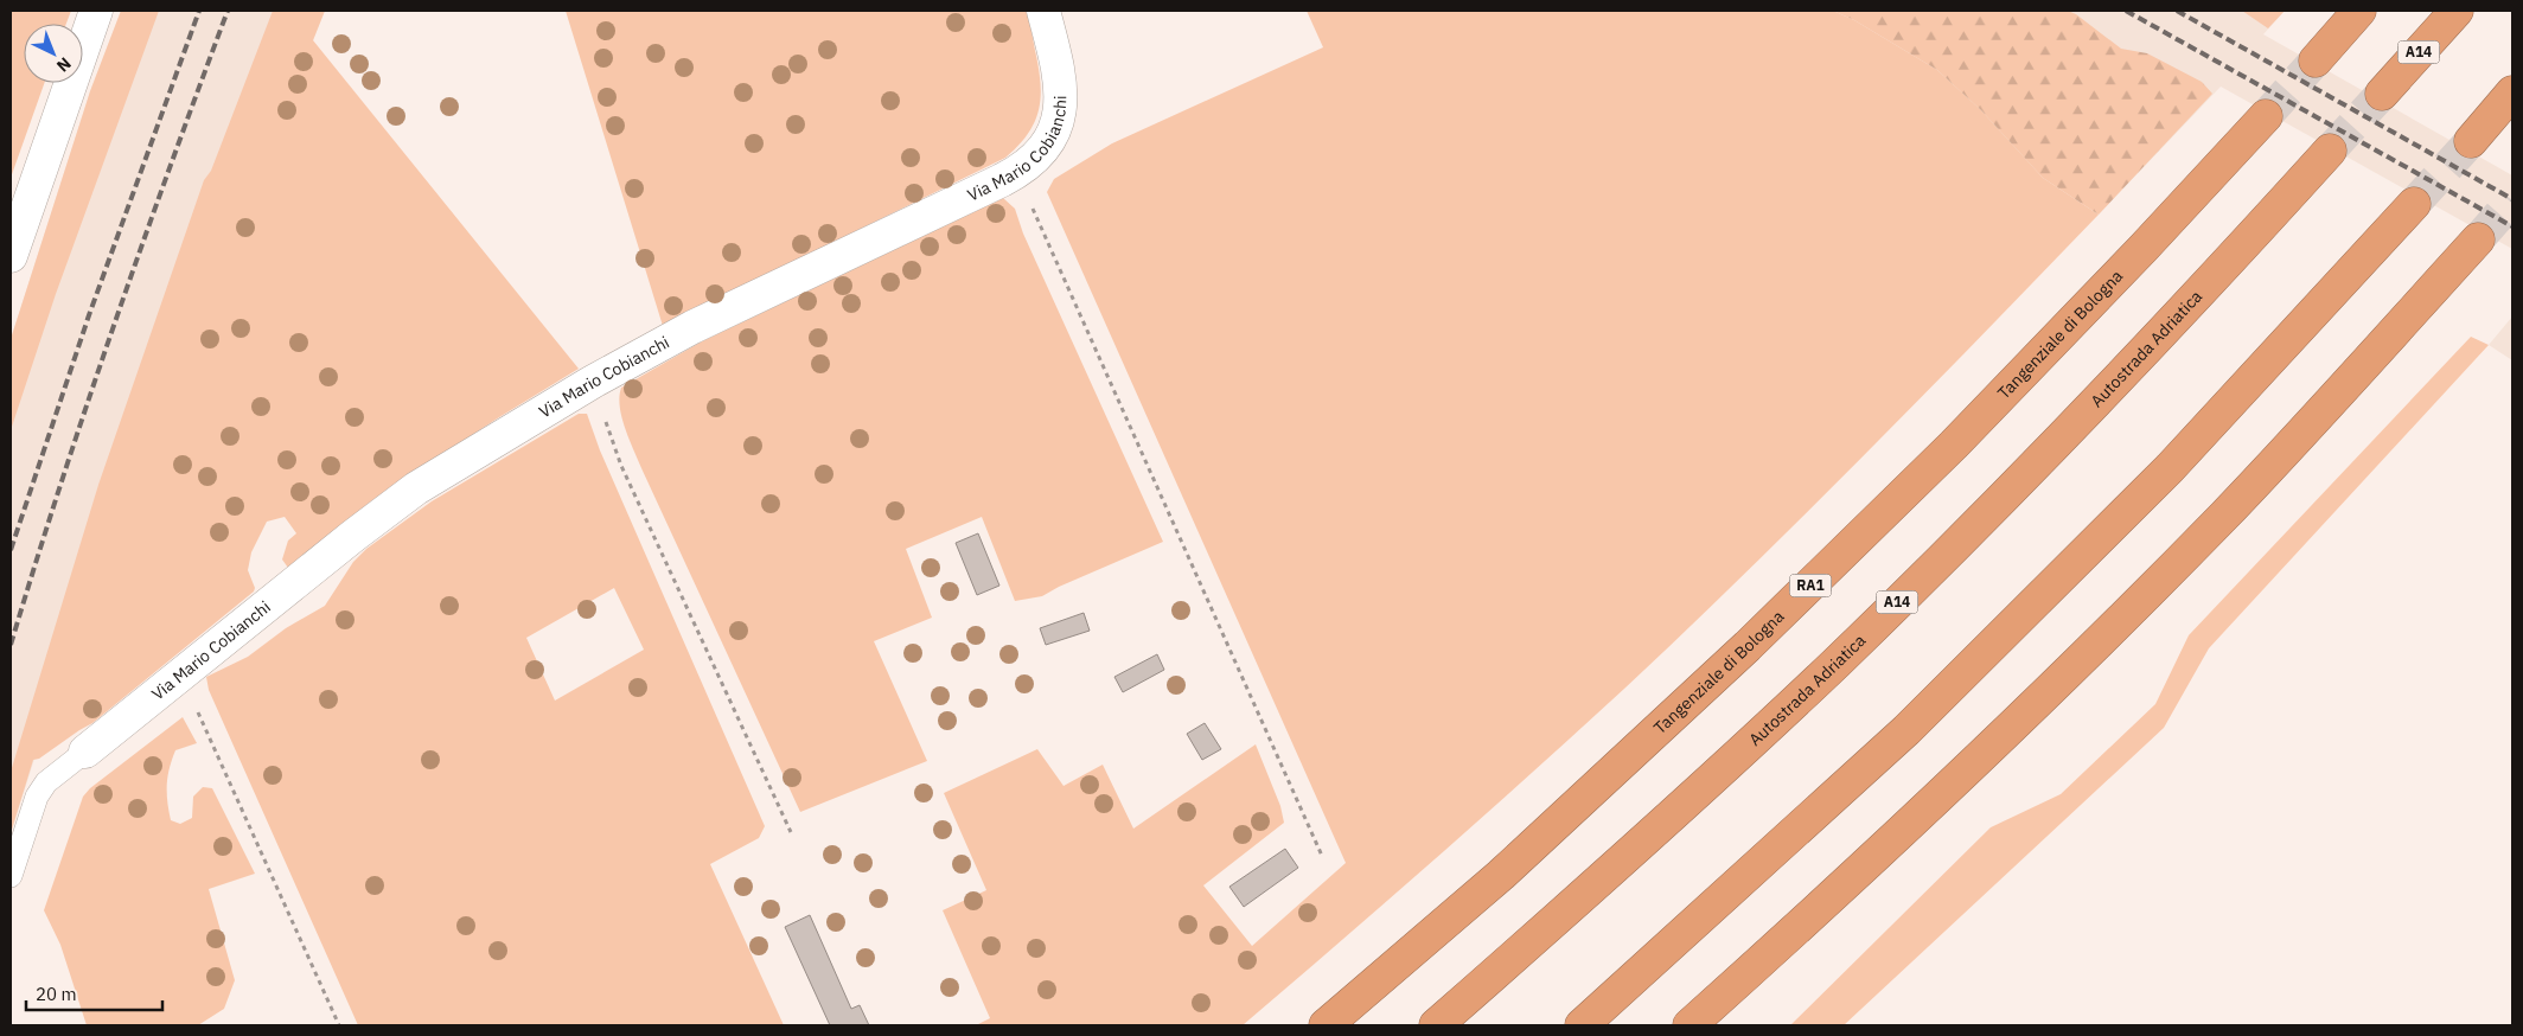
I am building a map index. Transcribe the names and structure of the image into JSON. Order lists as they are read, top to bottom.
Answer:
{
  "streets": {
    "highway": [
      "A14",
      "Tangenziale di Bologna",
      "Autostrada Adriatica",
      "RA1"
    ],
    "street": ["Via Mario Cobianchi"]
  },
  "scale_bar": "20 m",
  "north": "bottom right"
}
